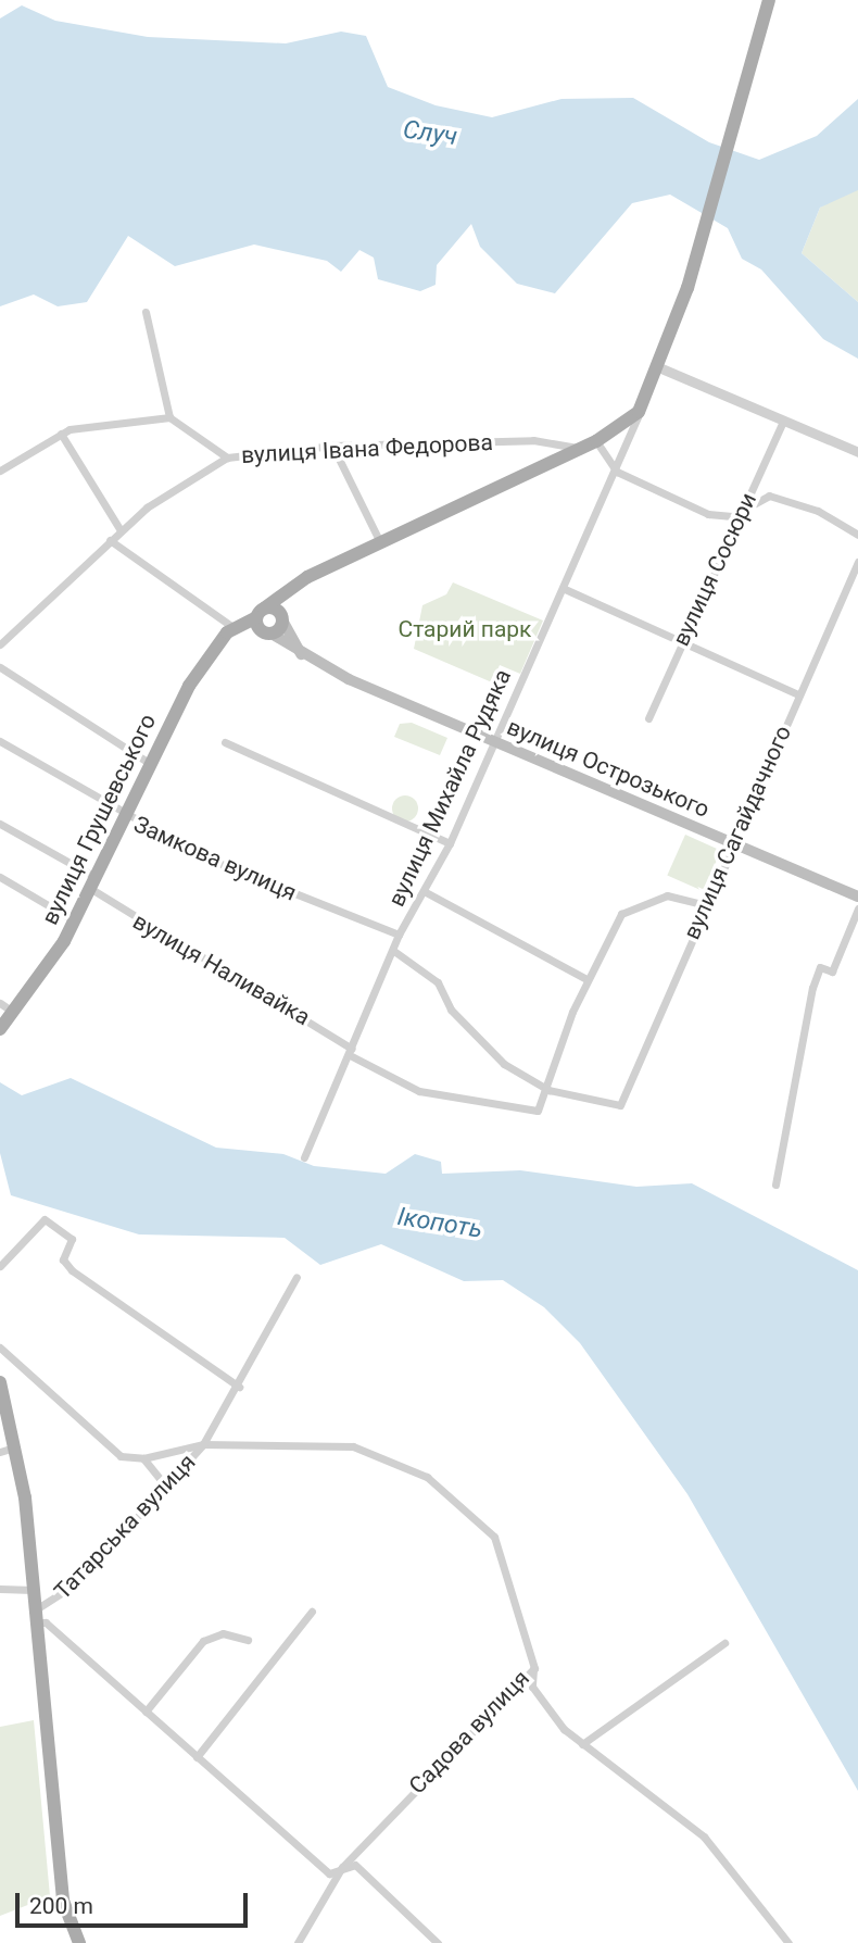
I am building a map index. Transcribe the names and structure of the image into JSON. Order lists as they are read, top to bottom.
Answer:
{
  "streets": {
    "main road": ["вулиця Острозького", "вулиця Михайла Рудяка", "вулиця Грушевського"],
    "street": [
      "вулиця Івана Федорова",
      "вулиця Сосюри",
      "вулиця Сагайдачного",
      "Замкова вулиця",
      "вулиця Наливайка",
      "Татарська вулиця",
      "Садова вулиця"
    ]
  },
  "crossings": [
    ["вулиця Івана Федорова", "вулиця Грушевського"],
    ["вулиця Острозького", "вулиця Михайла Рудяка"],
    ["вулиця Острозького", "вулиця Сагайдачного"],
    ["вулиця Михайла Рудяка", "вулиця Грушевського"],
    ["вулиця Михайла Рудяка", "Замкова вулиця"],
    ["вулиця Михайла Рудяка", "вулиця Наливайка"],
    ["вулиця Грушевського", "Замкова вулиця"],
    ["вулиця Грушевського", "вулиця Наливайка"],
    ["вулиця Сагайдачного", "вулиця Наливайка"],
    ["Татарська вулиця", "Садова вулиця"]
  ],
  "water": ["Случ", "Ікопоть"],
  "parks": ["Старий парк"],
  "scale_bar": "200 m"
}
